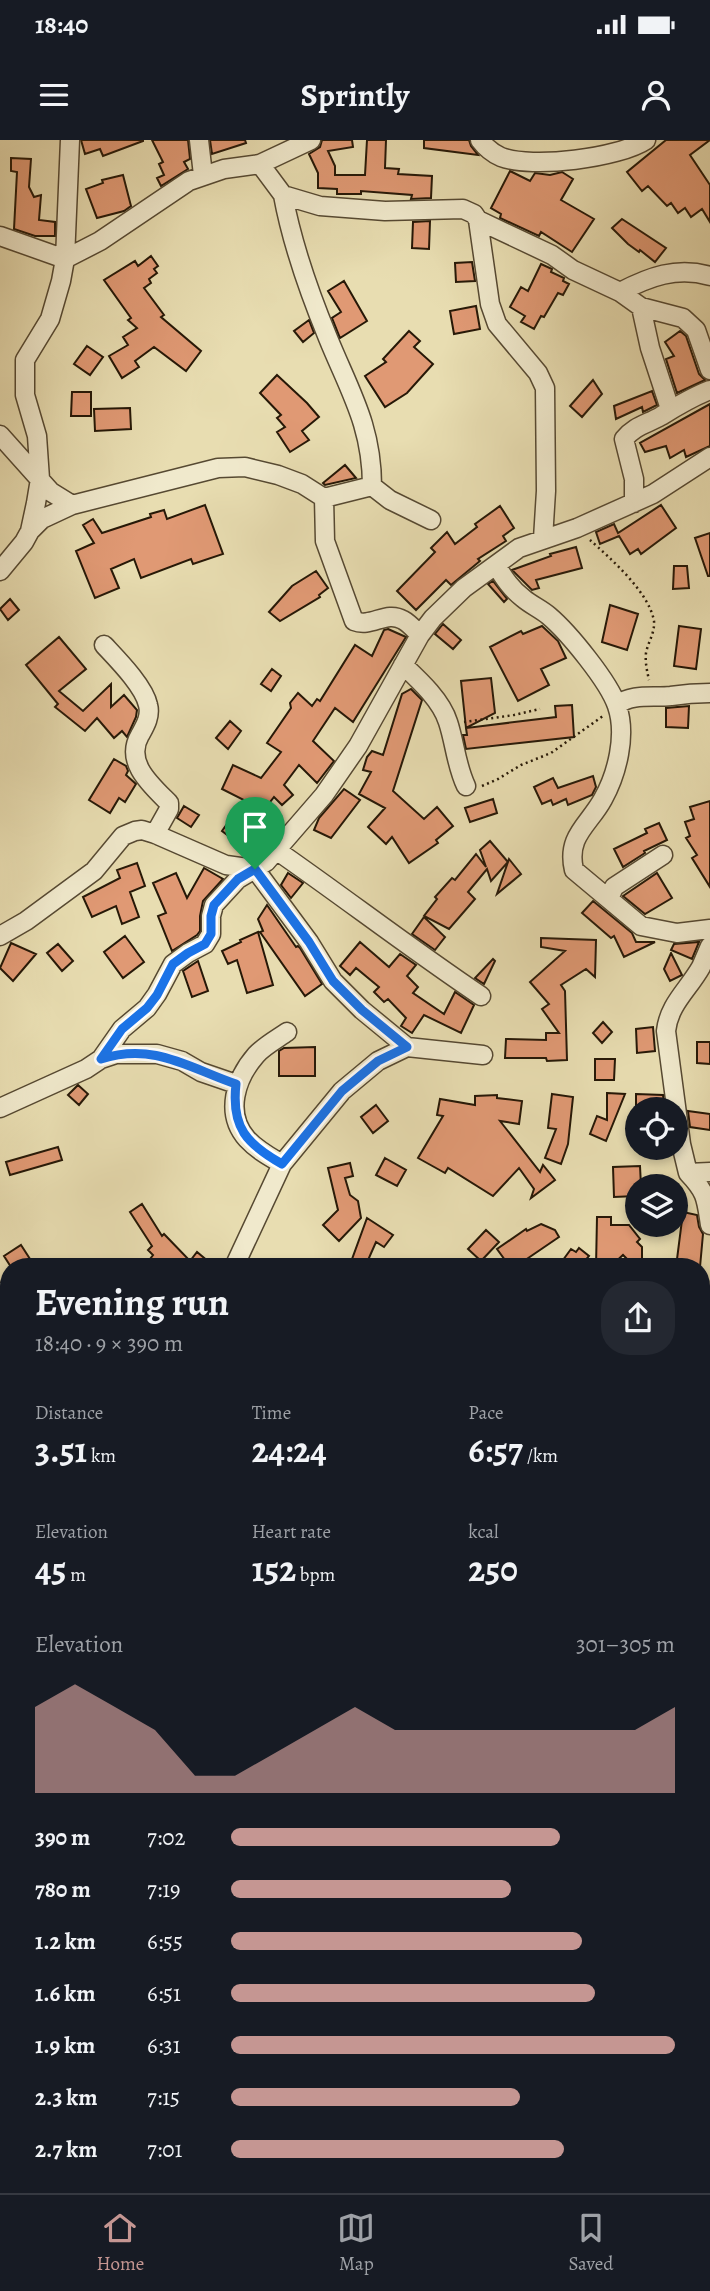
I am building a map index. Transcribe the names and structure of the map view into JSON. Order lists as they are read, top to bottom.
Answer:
{
  "page": {
    "status": "18:40",
    "header": "Sprintly",
    "heading": ["Evening run", "18:40 · 9 × 390 m"],
    "stats": [
      ["Distance", "3.51 km"],
      ["Time", "24:24"],
      ["Pace", "6:57 /km"],
      ["Elevation", "45 m"],
      ["Heart rate", "152 bpm"],
      ["kcal", "250"]
    ],
    "chart": ["Elevation", "301–305 m"],
    "list": [
      {
        "name": "390 m",
        "note": "7:02"
      },
      {
        "name": "780 m",
        "note": "7:19"
      },
      {
        "name": "1.2 km",
        "note": "6:55"
      },
      {
        "name": "1.6 km",
        "note": "6:51"
      },
      {
        "name": "1.9 km",
        "note": "6:31"
      },
      {
        "name": "2.3 km",
        "note": "7:15"
      },
      {
        "name": "2.7 km",
        "note": "7:01"
      }
    ],
    "tabs": ["Home", "Map", "Saved"]
  }
}
